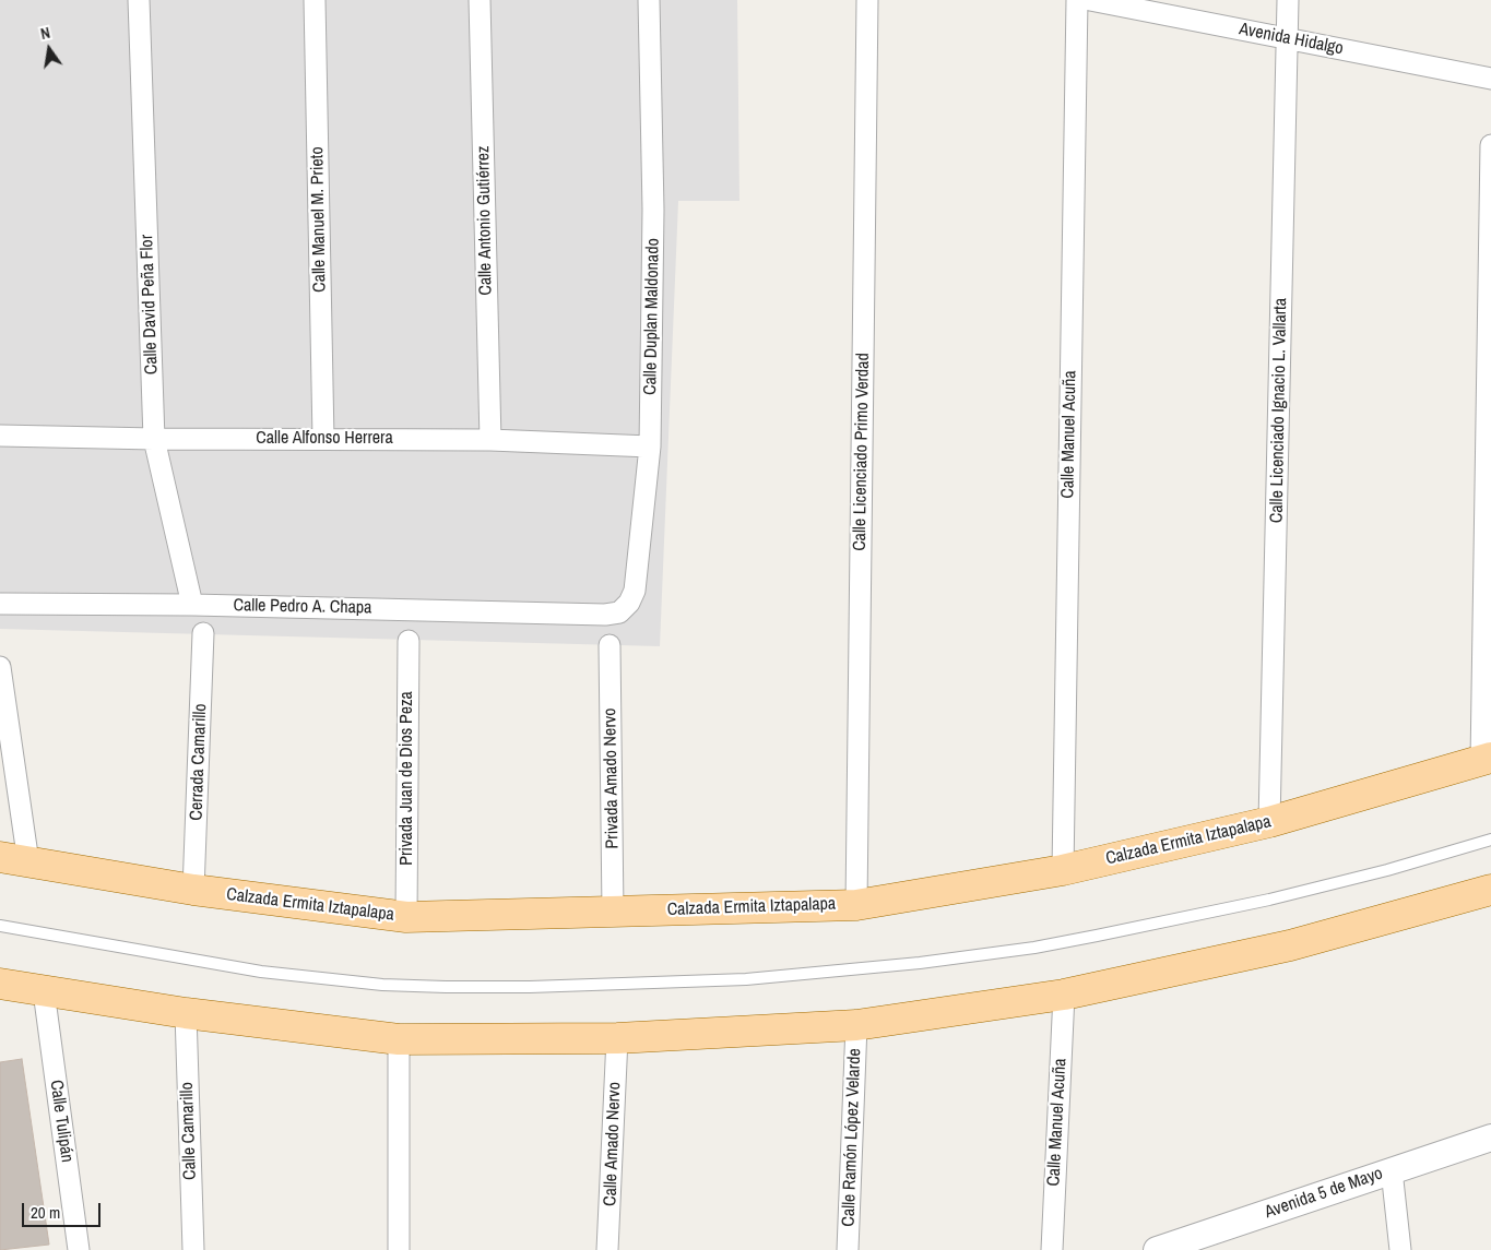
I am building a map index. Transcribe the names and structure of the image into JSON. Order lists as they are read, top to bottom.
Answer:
{
  "streets": {
    "main road": ["Calzada Ermita Iztapalapa"],
    "street": [
      "Avenida Hidalgo",
      "Calle Manuel M. Prieto",
      "Calle Antonio Gutiérrez",
      "Calle David Peña Flor",
      "Calle Duplan Maldonado",
      "Calle Licenciado Ignacio L. Vallarta",
      "Calle Manuel Acuña",
      "Calle Alfonso Herrera",
      "Calle Licenciado Primo Verdad",
      "Calle Pedro A. Chapa",
      "Cerrada Camarillo",
      "Privada Juan de Dios Peza",
      "Privada Amado Nervo",
      "Calle Tulipán",
      "Calle Camarillo",
      "Calle Ramón López Velarde",
      "Calle Amado Nervo",
      "Avenida 5 de Mayo"
    ]
  },
  "crossings": [
    ["Avenida Hidalgo", "Calle Licenciado Ignacio L. Vallarta"],
    ["Calle Manuel M. Prieto", "Calle Alfonso Herrera"],
    ["Calle Antonio Gutiérrez", "Calle Alfonso Herrera"],
    ["Calle David Peña Flor", "Calle Alfonso Herrera"],
    ["Calle David Peña Flor", "Calle Pedro A. Chapa"],
    ["Calle Duplan Maldonado", "Calle Alfonso Herrera"],
    ["Calle Duplan Maldonado", "Calle Pedro A. Chapa"],
    ["Calle Licenciado Ignacio L. Vallarta", "Calzada Ermita Iztapalapa"],
    ["Calle Manuel Acuña", "Calzada Ermita Iztapalapa"],
    ["Calle Licenciado Primo Verdad", "Calzada Ermita Iztapalapa"],
    ["Cerrada Camarillo", "Calzada Ermita Iztapalapa"],
    ["Privada Juan de Dios Peza", "Calzada Ermita Iztapalapa"],
    ["Privada Amado Nervo", "Calzada Ermita Iztapalapa"]
  ],
  "scale_bar": "20 m",
  "north": "top"
}
